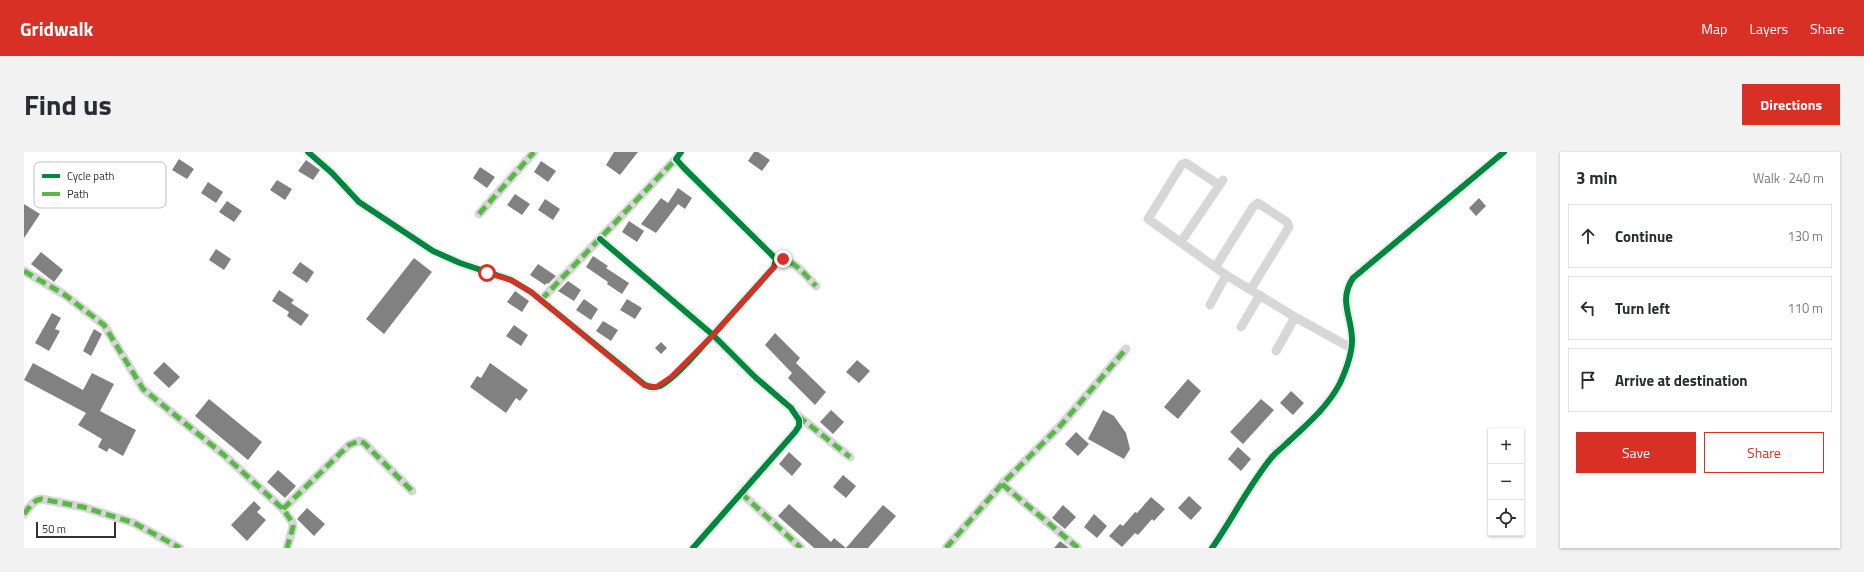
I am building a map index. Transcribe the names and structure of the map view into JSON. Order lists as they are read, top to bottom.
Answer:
{
  "legend": ["Cycle path", "Path"],
  "scale_bar": "50 m",
  "page": {
    "header": "Gridwalk",
    "nav": ["Map", "Layers", "Share"],
    "title": "Find us",
    "buttons": [
      "Directions",
      ["Save", "Share"]
    ],
    "heading": ["3 min", "Walk · 240 m"],
    "list": [
      ["Continue", "130 m"],
      ["Turn left", "110 m"],
      "Arrive at destination"
    ],
    "map_buttons": ["+", "−"],
    "scale": "50 m"
  }
}
